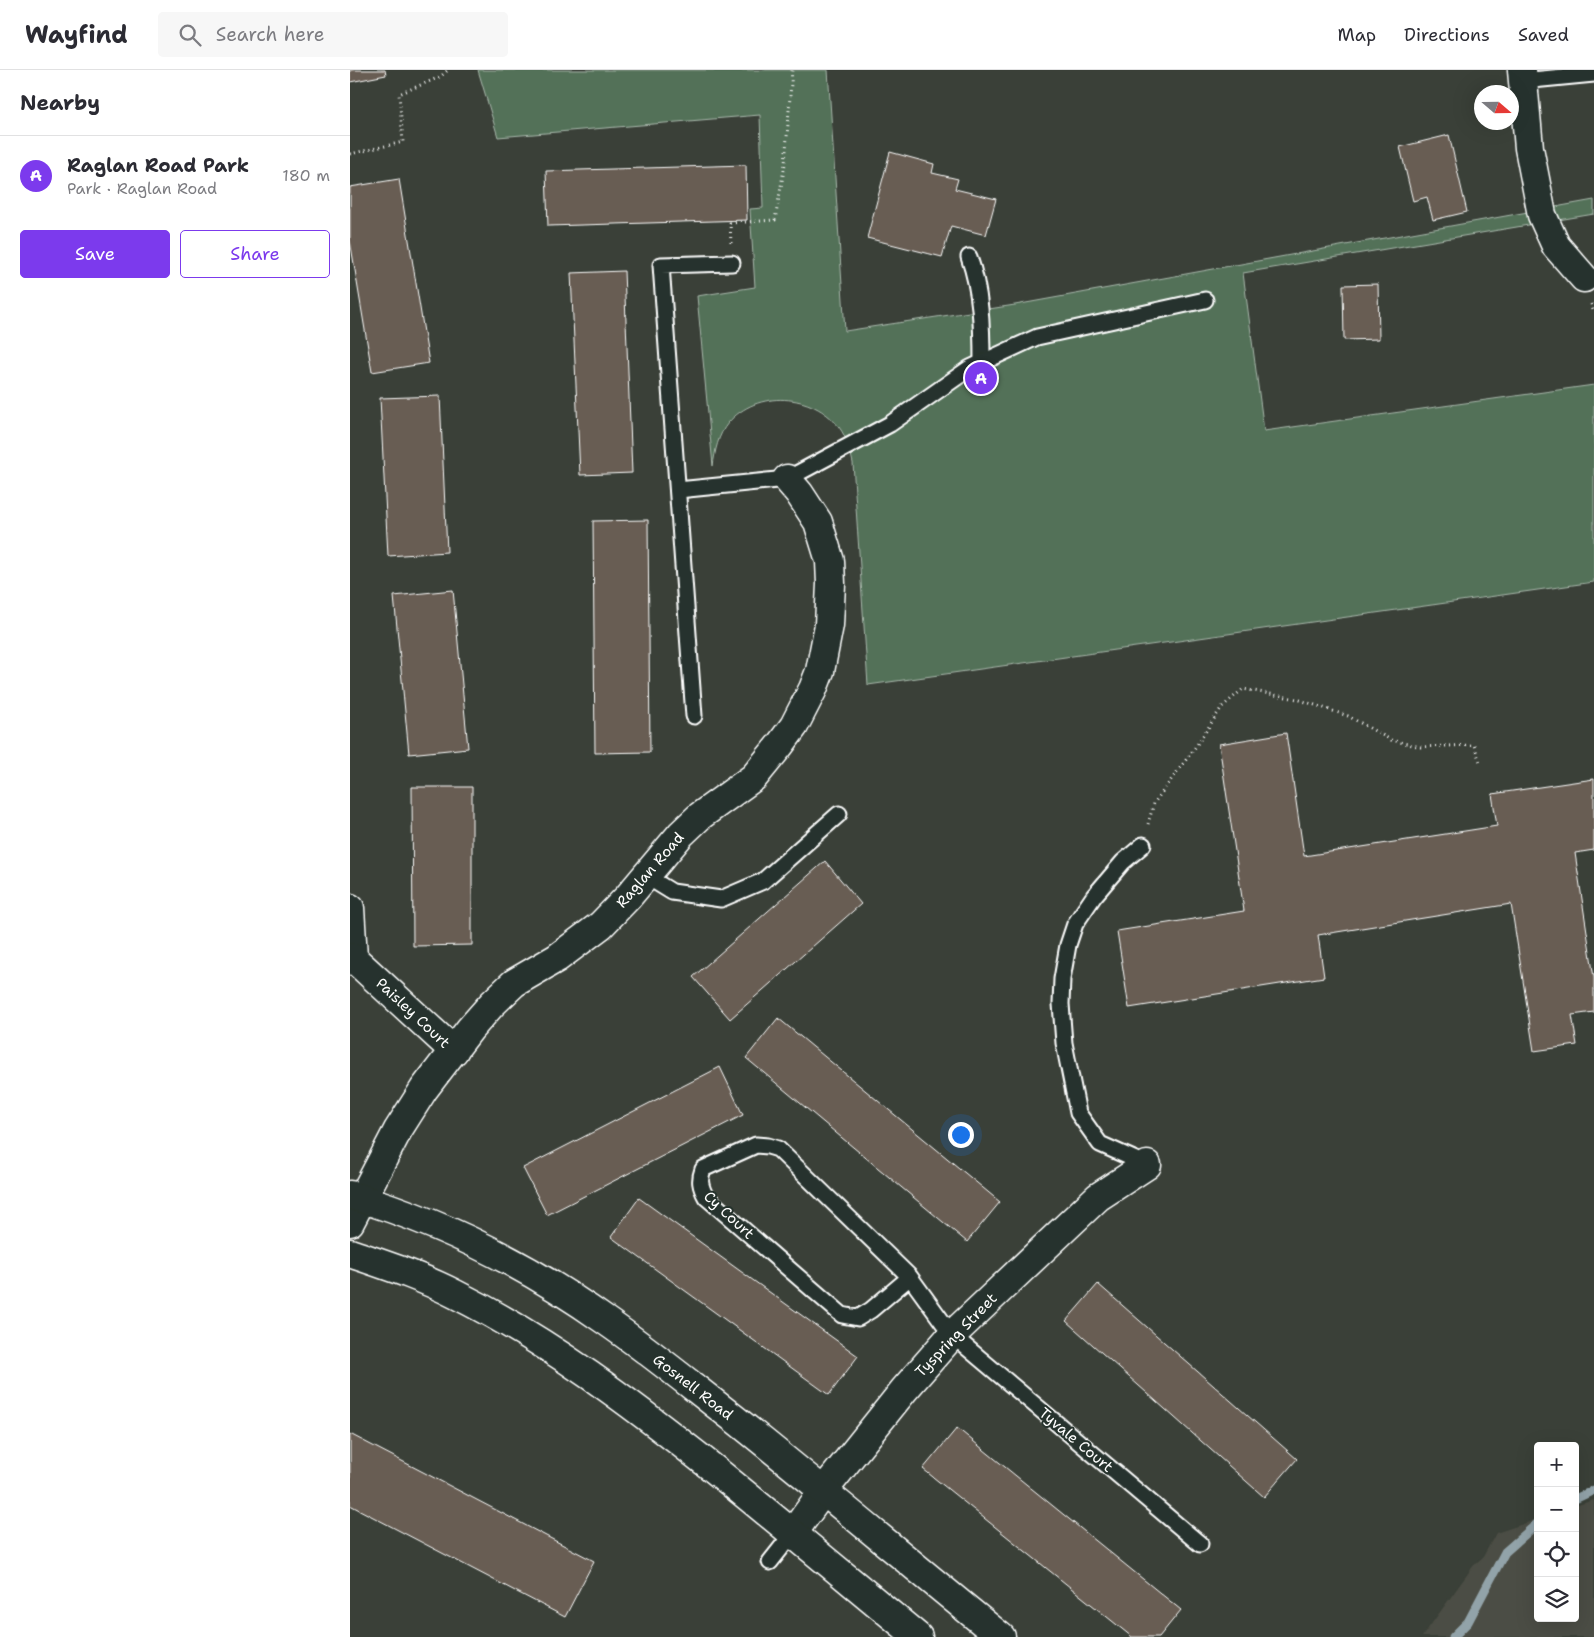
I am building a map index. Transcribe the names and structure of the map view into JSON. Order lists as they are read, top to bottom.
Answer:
{
  "streets": {
    "street": [
      "Raglan Road",
      "Paisley Court",
      "Tyspring Street",
      "Gosnell Road"
    ],
    "lane": ["Cy Court", "Tyvale Court"]
  },
  "crossings": [
    ["Raglan Road", "Paisley Court"],
    ["Raglan Road", "Gosnell Road"],
    ["Cy Court", "Tyspring Street"],
    ["Cy Court", "Tyvale Court"],
    ["Tyspring Street", "Gosnell Road"],
    ["Tyspring Street", "Tyvale Court"]
  ],
  "north": "right",
  "page": {
    "header": "Wayfind",
    "search": "Search here",
    "nav": ["Map", "Directions", "Saved"],
    "heading": "Nearby",
    "list": [
      {
        "mark": "A",
        "name": "Raglan Road Park",
        "note": "Park · Raglan Road",
        "value": "180 m"
      }
    ],
    "buttons": ["Save", "Share"],
    "pins": "A",
    "map_buttons": ["+", "−"]
  }
}
